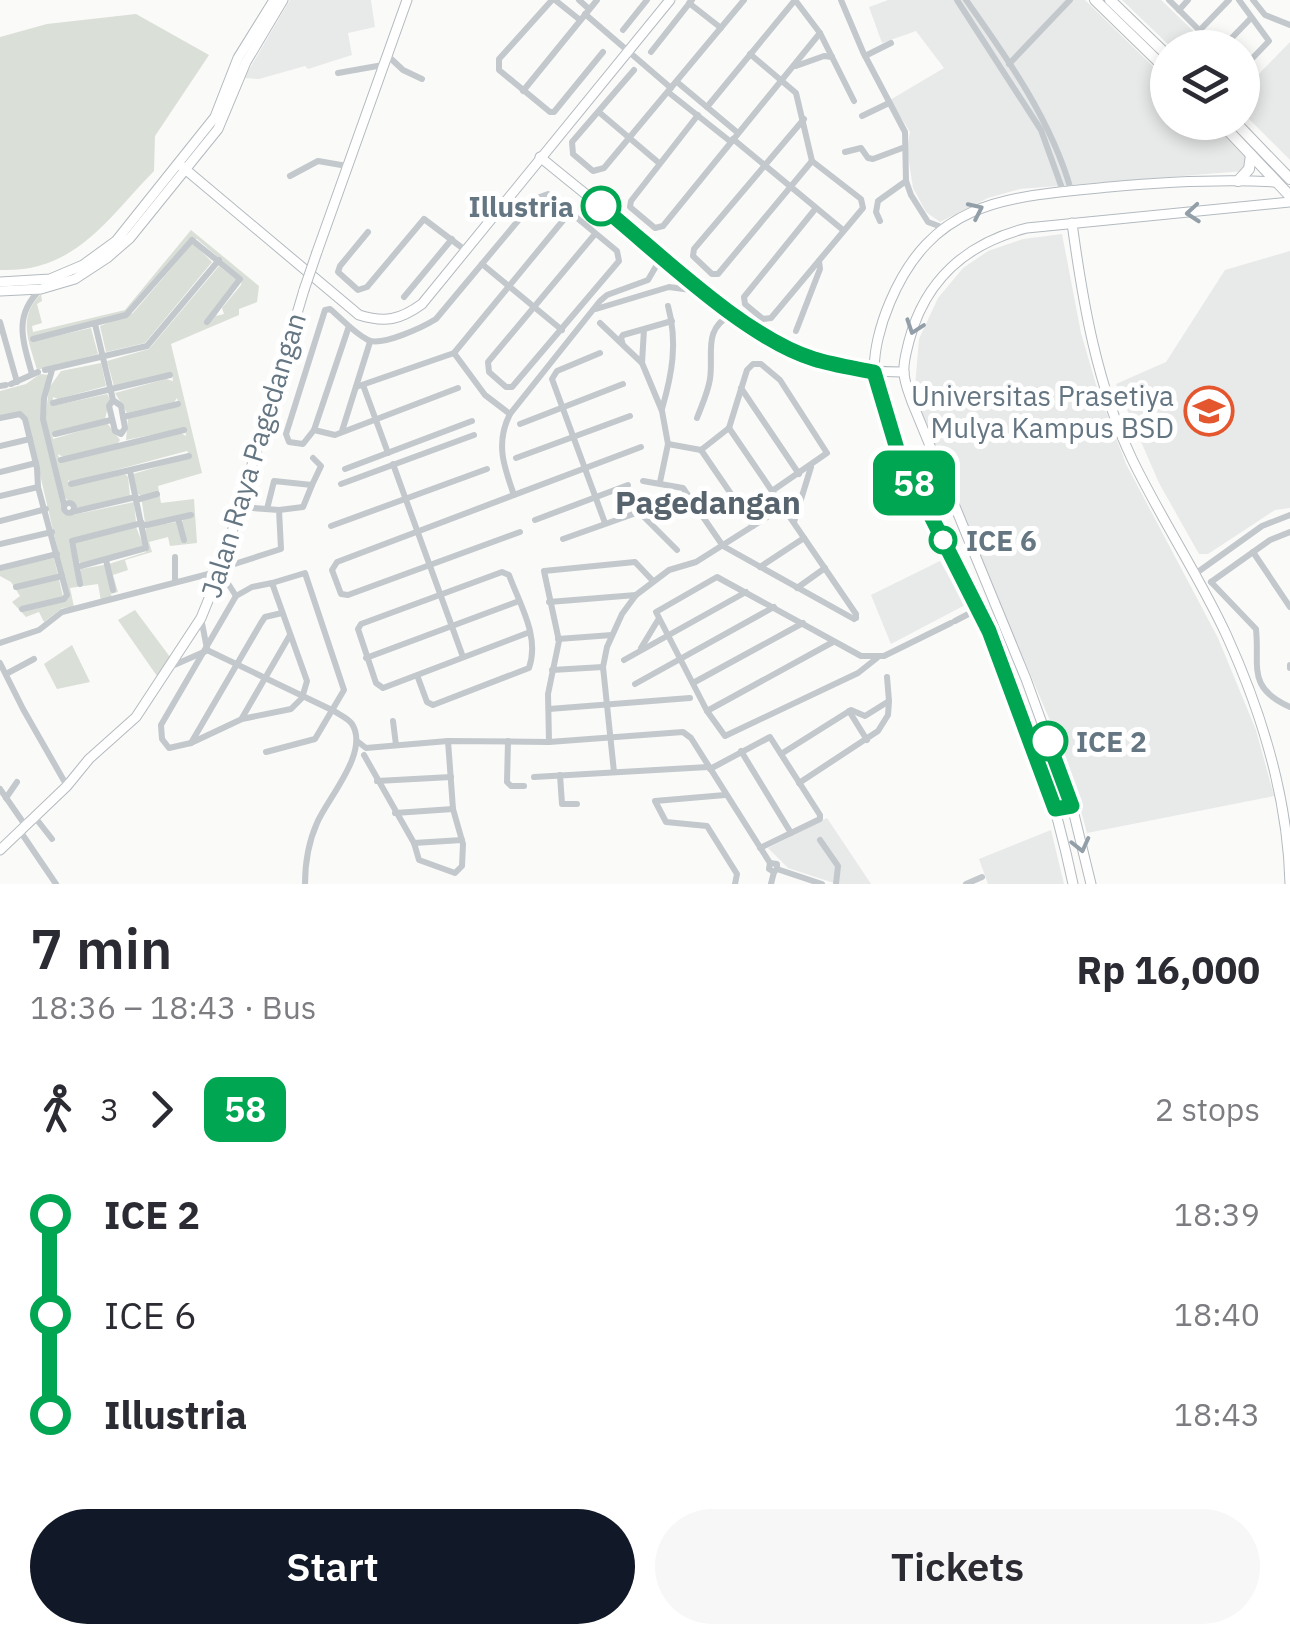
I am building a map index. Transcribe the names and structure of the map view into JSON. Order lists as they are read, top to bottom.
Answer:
{
  "streets": {
    "street": ["Jalan Raya Pagedangan"]
  },
  "districts": ["Pagedangan"],
  "places": {
    "other": ["Illustria", "ICE 6", "ICE 2"],
    "school or university": ["Universitas Prasetiya Mulya Kampus BSD"]
  },
  "lines": ["bus line 58"],
  "page": {
    "on_map": "58",
    "heading": ["7 min", "18:36 – 18:43 · Bus", "Rp 16,000"],
    "legs": ["3", "58", "2 stops"],
    "list": [
      {
        "name": "ICE 2",
        "value": "18:39"
      },
      {
        "name": "ICE 6",
        "value": "18:40"
      },
      {
        "name": "Illustria",
        "value": "18:43"
      }
    ],
    "buttons": ["Start", "Tickets"]
  }
}
